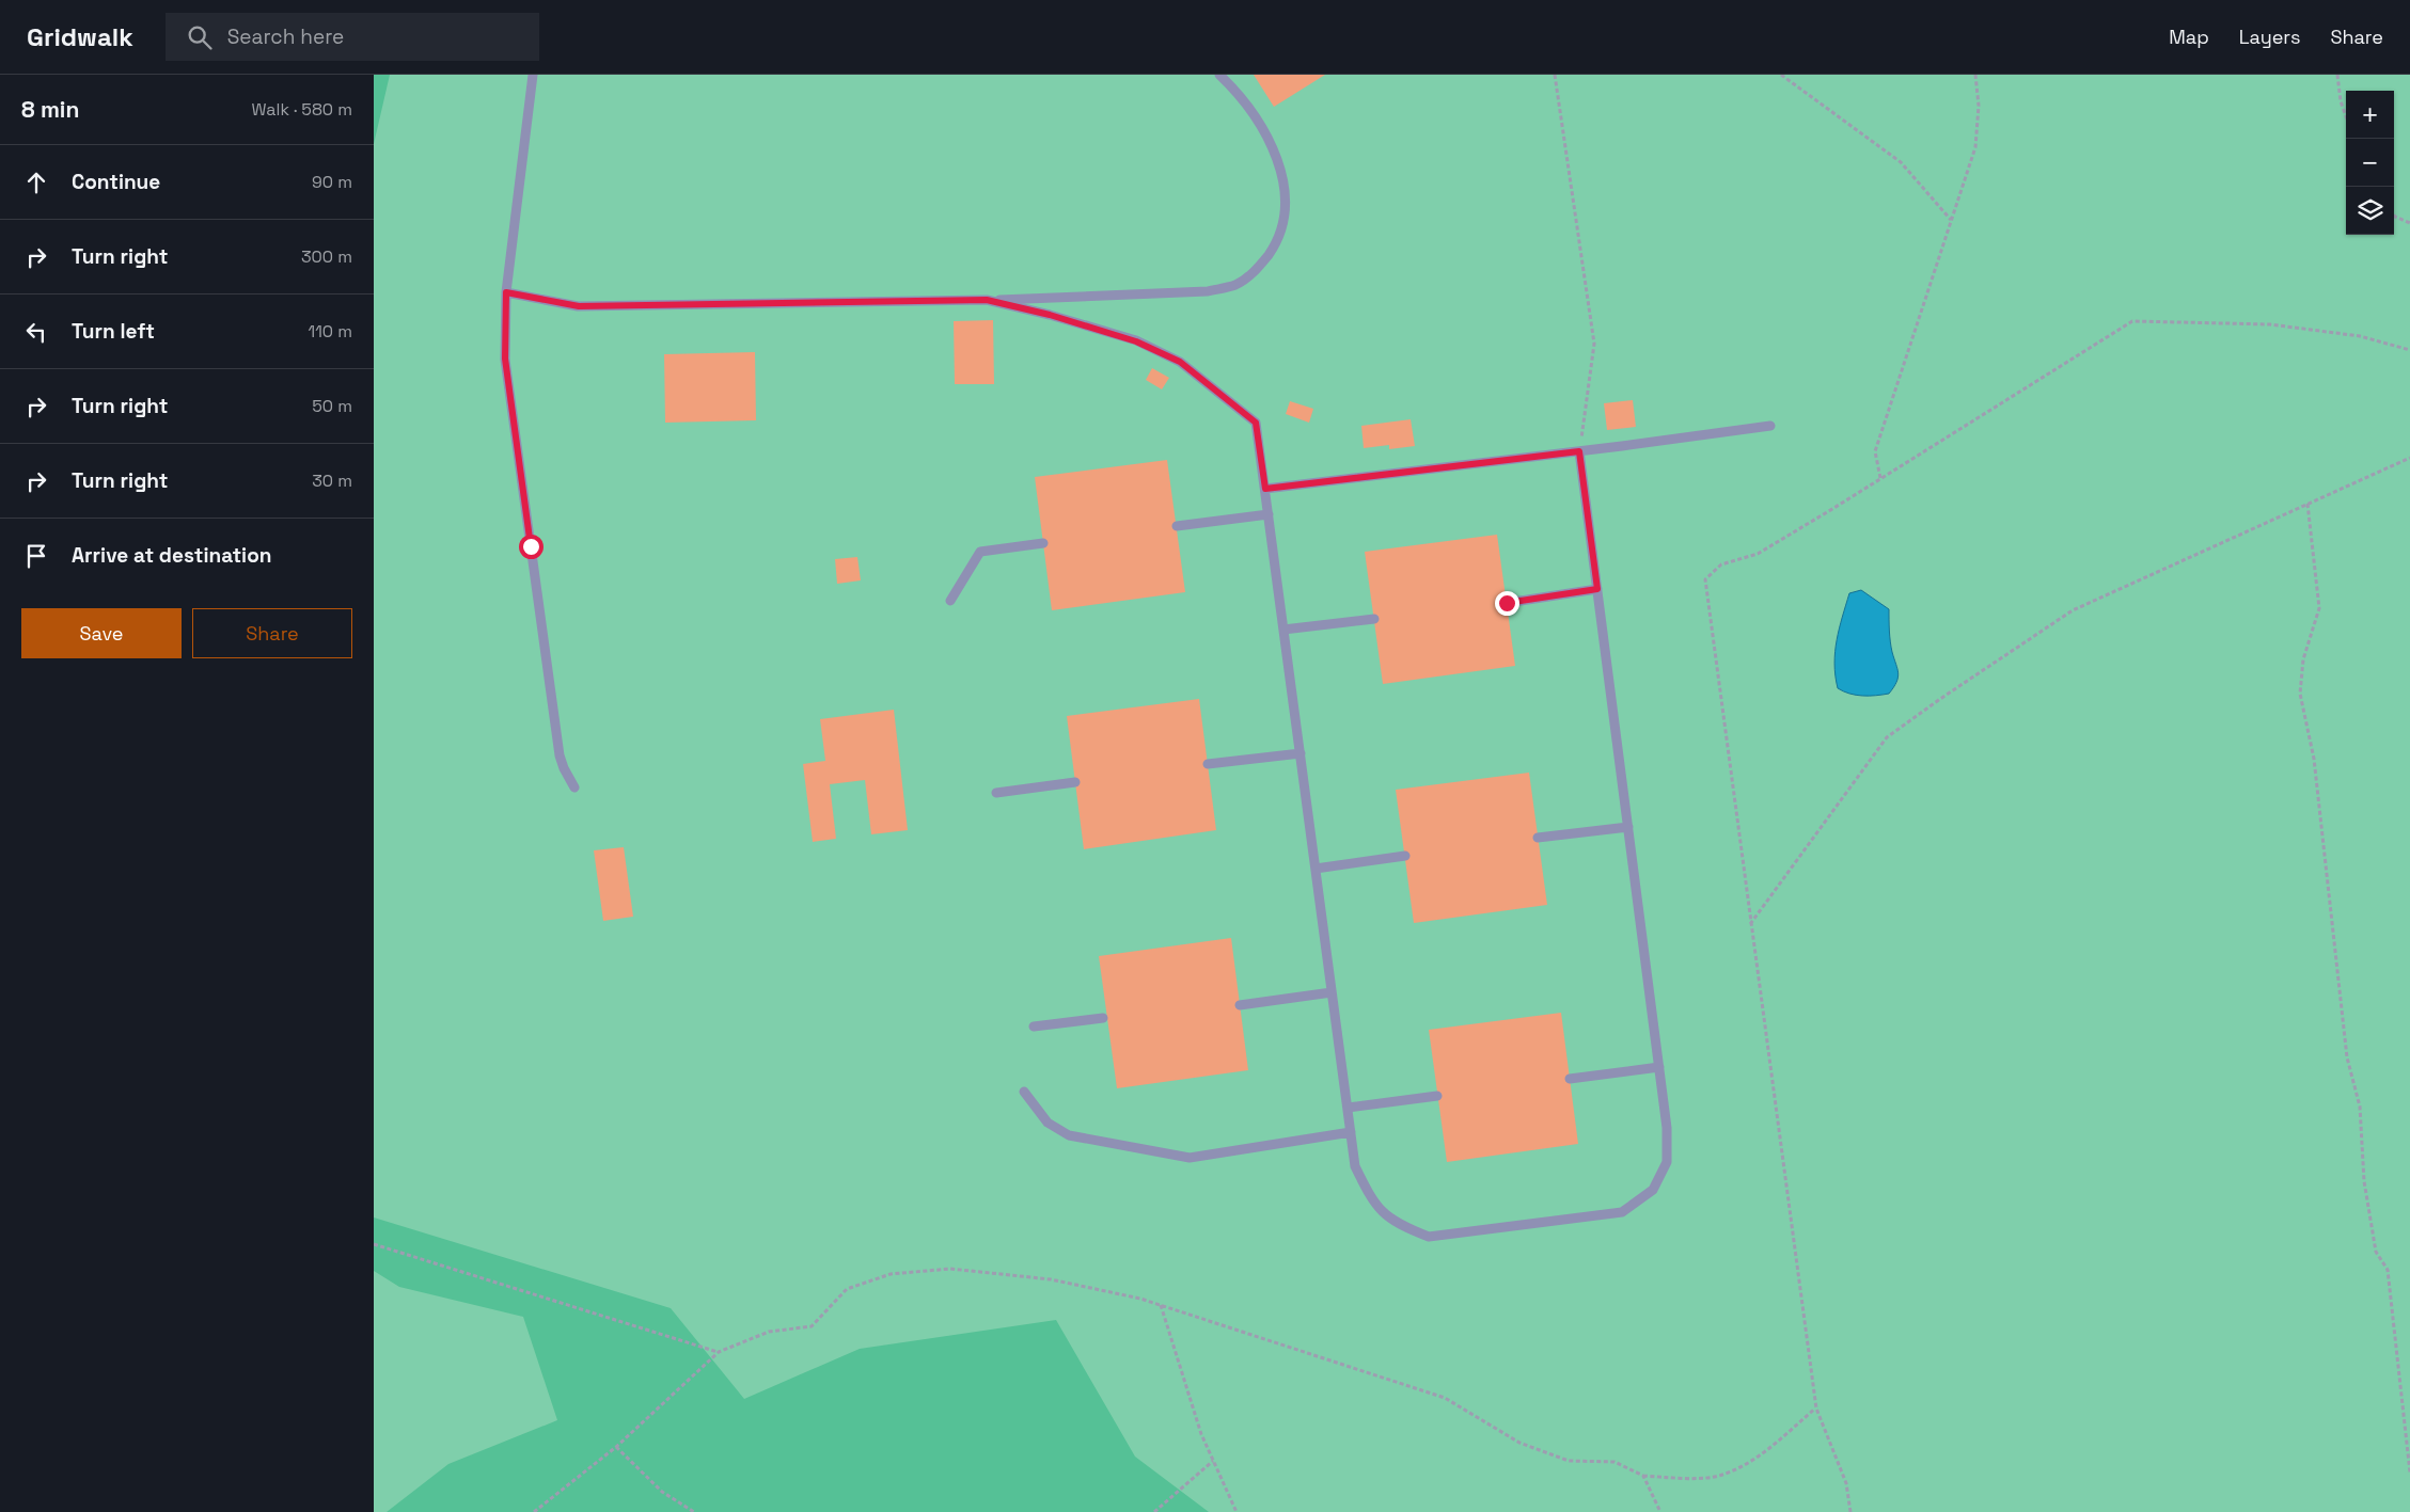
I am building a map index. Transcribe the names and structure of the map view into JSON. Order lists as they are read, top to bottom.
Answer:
{
  "page": {
    "header": "Gridwalk",
    "search": "Search here",
    "nav": ["Map", "Layers", "Share"],
    "heading": ["8 min", "Walk · 580 m"],
    "map_buttons": ["+", "−"],
    "list": [
      ["Continue", "90 m"],
      ["Turn right", "300 m"],
      ["Turn left", "110 m"],
      ["Turn right", "50 m"],
      ["Turn right", "30 m"],
      "Arrive at destination"
    ],
    "buttons": ["Save", "Share"]
  }
}
